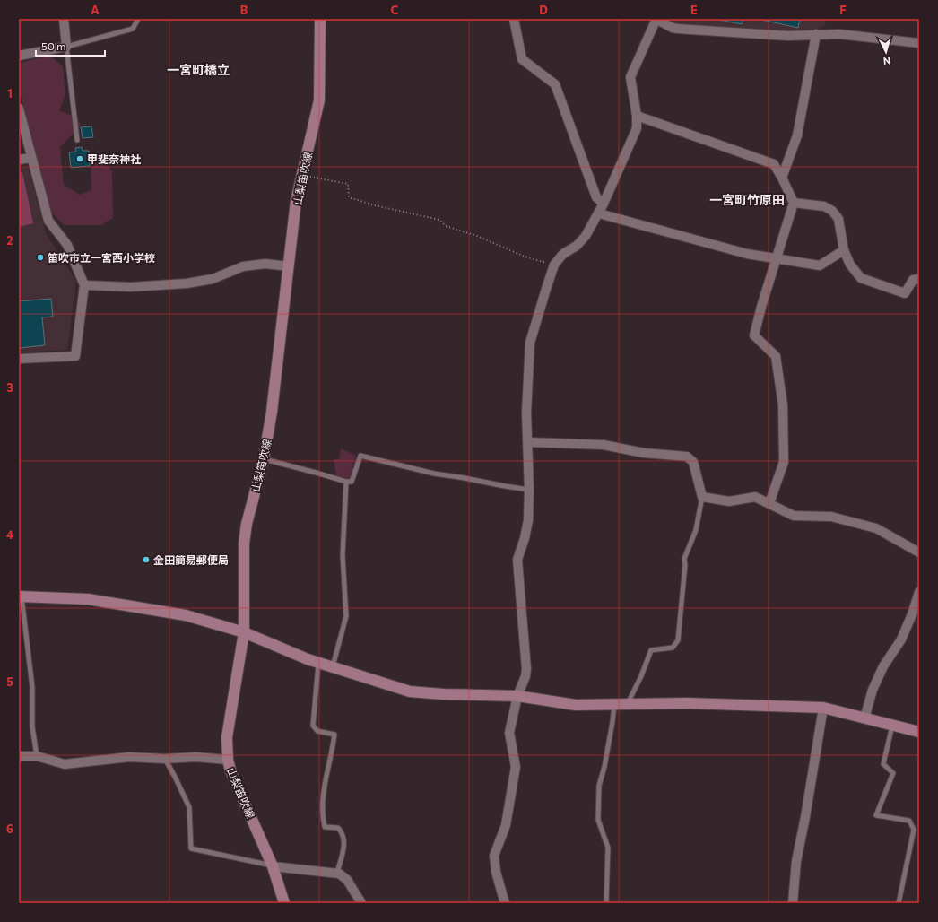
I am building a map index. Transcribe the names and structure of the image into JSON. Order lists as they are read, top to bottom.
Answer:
{
  "streets": {
    "street": ["山梨笛吹線"]
  },
  "districts": ["一宮町橋立", "一宮町竹原田"],
  "places": ["甲斐奈神社", "笛吹市立一宮西小学校", "金田簡易郵便局"],
  "scale_bar": "50 m",
  "north": "bottom",
  "grid": {
    "columns": [
      "A",
      "B",
      "C",
      "D",
      "E",
      "F"
    ],
    "rows": [
      "1",
      "2",
      "3",
      "4",
      "5",
      "6"
    ]
  }
}
